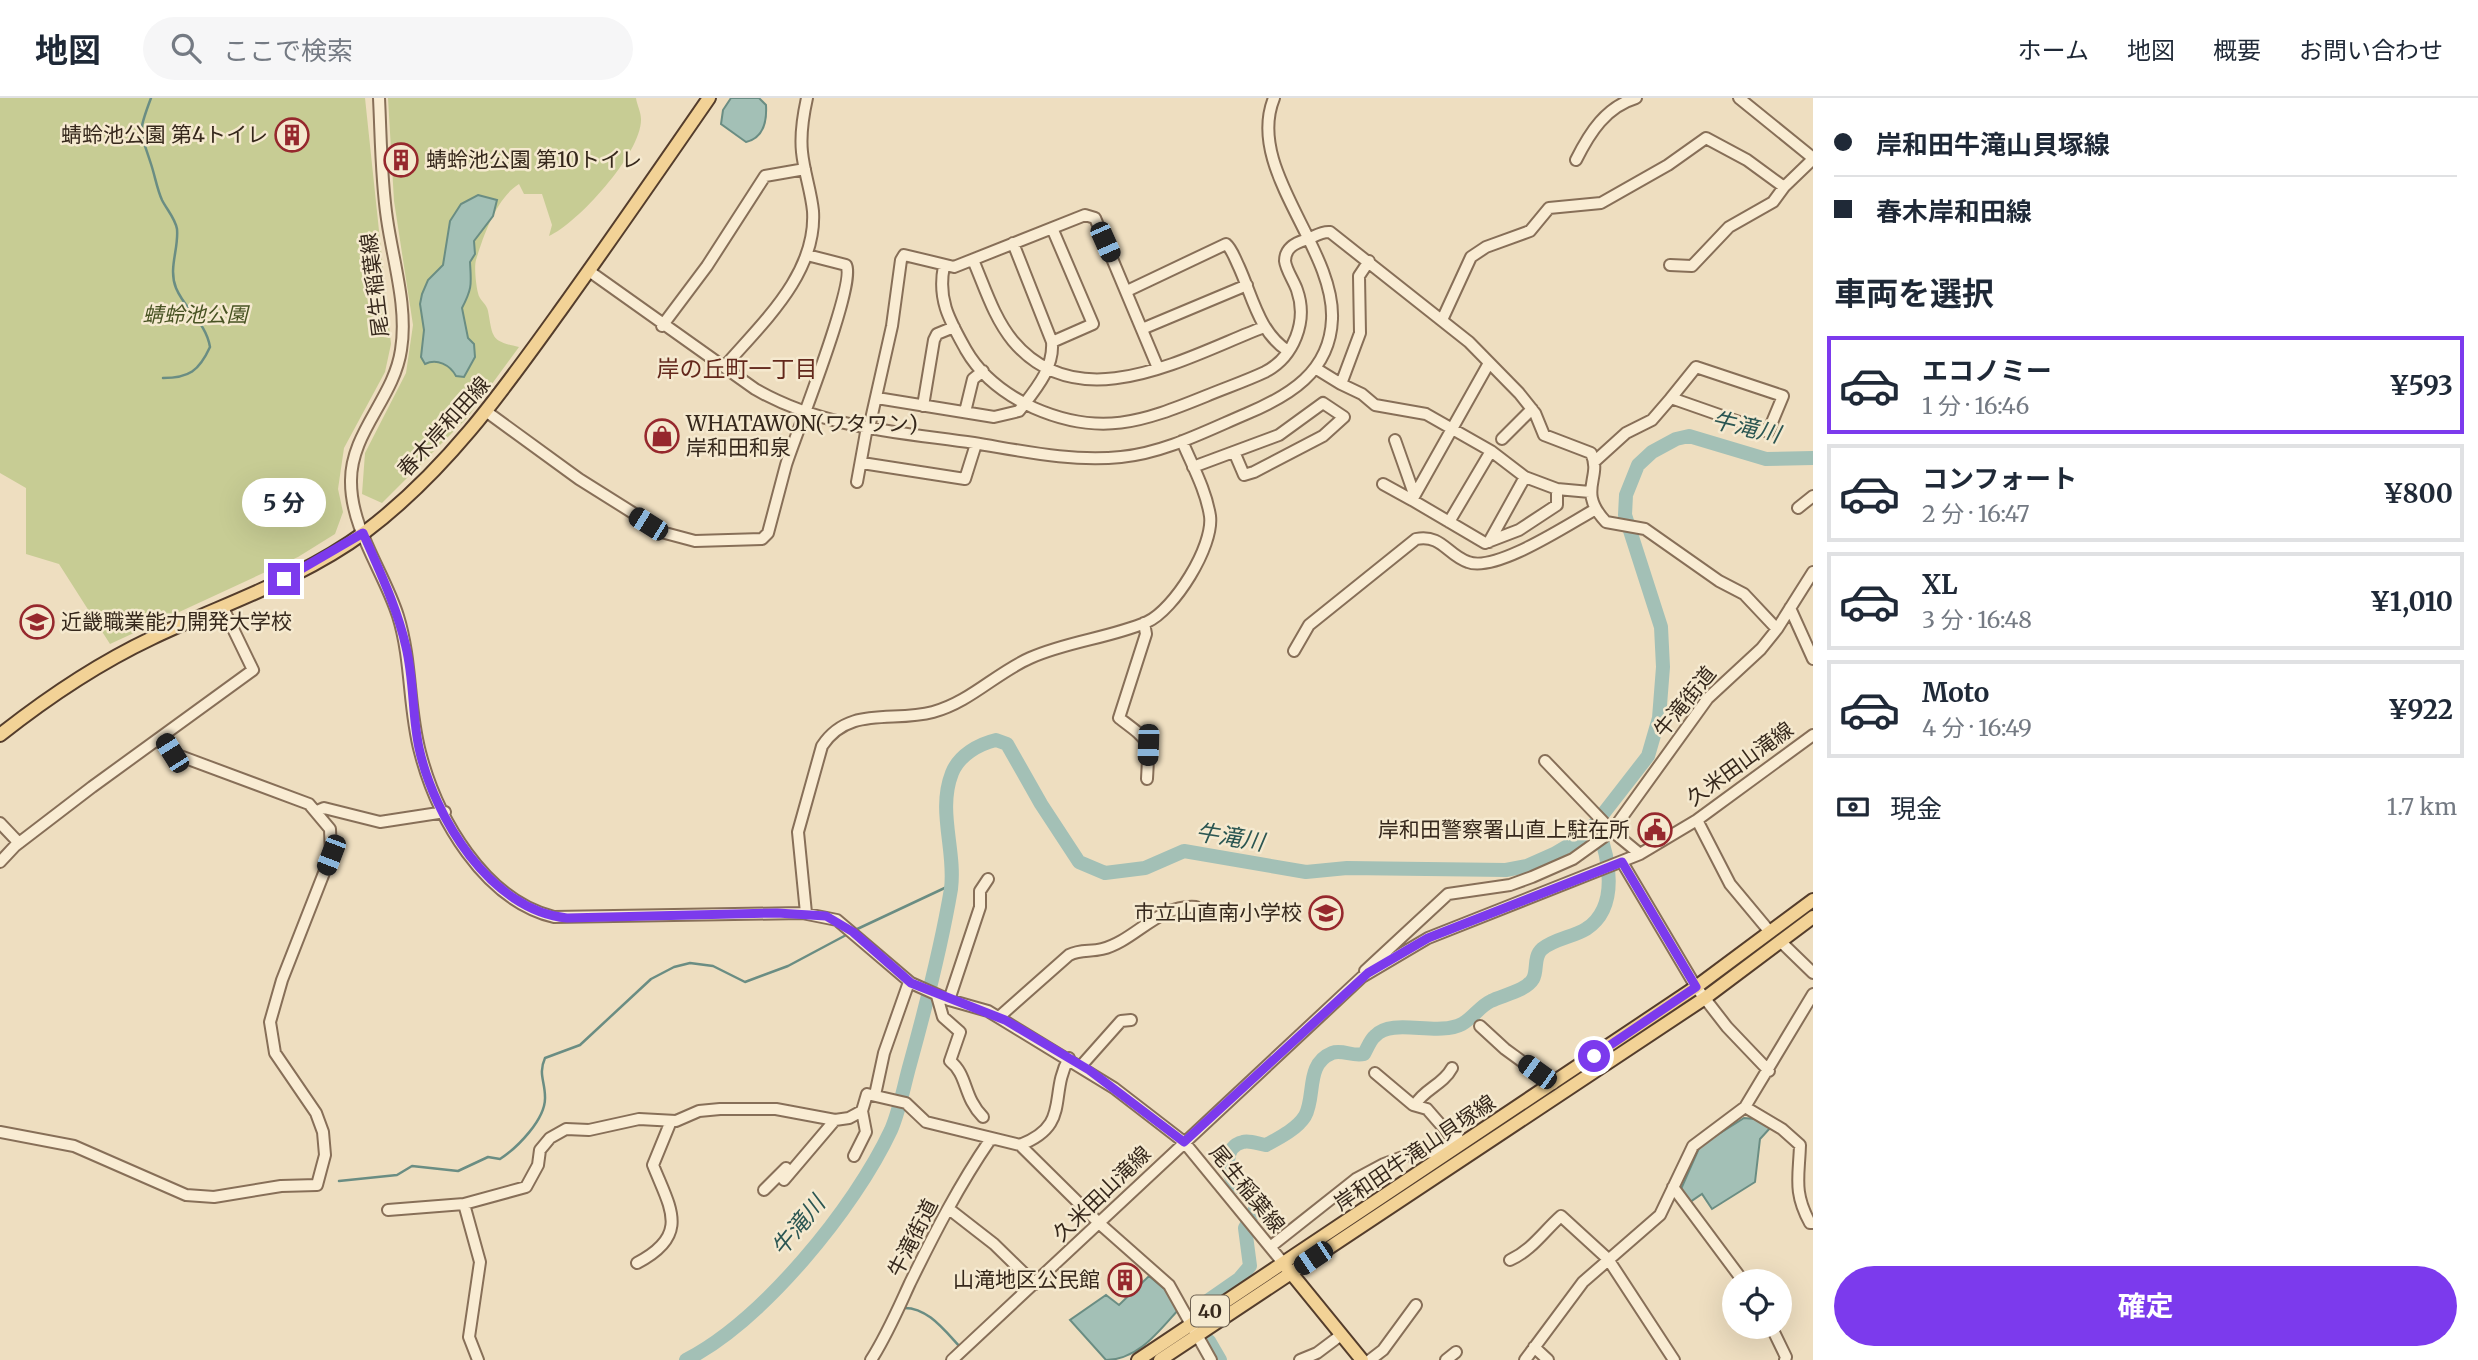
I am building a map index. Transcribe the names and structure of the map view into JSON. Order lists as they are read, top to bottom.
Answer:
{
  "streets": {
    "main road": ["春木岸和田線", "岸和田牛滝山貝塚線", "40"],
    "street": ["尾生稲葉線", "牛滝街道", "久米田山滝線"]
  },
  "crossings": [
    ["尾生稲葉線", "春木岸和田線"],
    ["尾生稲葉線", "久米田山滝線"],
    ["尾生稲葉線", "岸和田牛滝山貝塚線"],
    ["牛滝街道", "久米田山滝線"]
  ],
  "districts": ["岸の丘町一丁目"],
  "water": ["牛滝川"],
  "parks": ["蜻蛉池公園"],
  "places": {
    "building": ["蜻蛉池公園 第4トイレ", "蜻蛉池公園 第10トイレ", "山滝地区公民館"],
    "shop": ["WHATAWON(ワタワン) 岸和田和泉"],
    "school or university": ["近畿職業能力開発大学校", "市立山直南小学校"],
    "public building": ["岸和田警察署山直上駐在所"]
  },
  "page": {
    "header": "地図",
    "search": "ここで検索",
    "nav": [
      "ホーム",
      "地図",
      "概要",
      "お問い合わせ"
    ],
    "banner": ["岸和田牛滝山貝塚線", "春木岸和田線"],
    "heading": "車両を選択",
    "list": [
      {
        "name": "エコノミー",
        "note": "1 分 · 16:46",
        "value": "¥593"
      },
      {
        "name": "コンフォート",
        "note": "2 分 · 16:47",
        "value": "¥800"
      },
      {
        "name": "XL",
        "note": "3 分 · 16:48",
        "value": "¥1,010"
      },
      {
        "name": "Moto",
        "note": "4 分 · 16:49",
        "value": "¥922"
      }
    ],
    "bubble": "5 分",
    "pay": ["現金", "1.7 km"],
    "buttons": "確定"
  }
}
